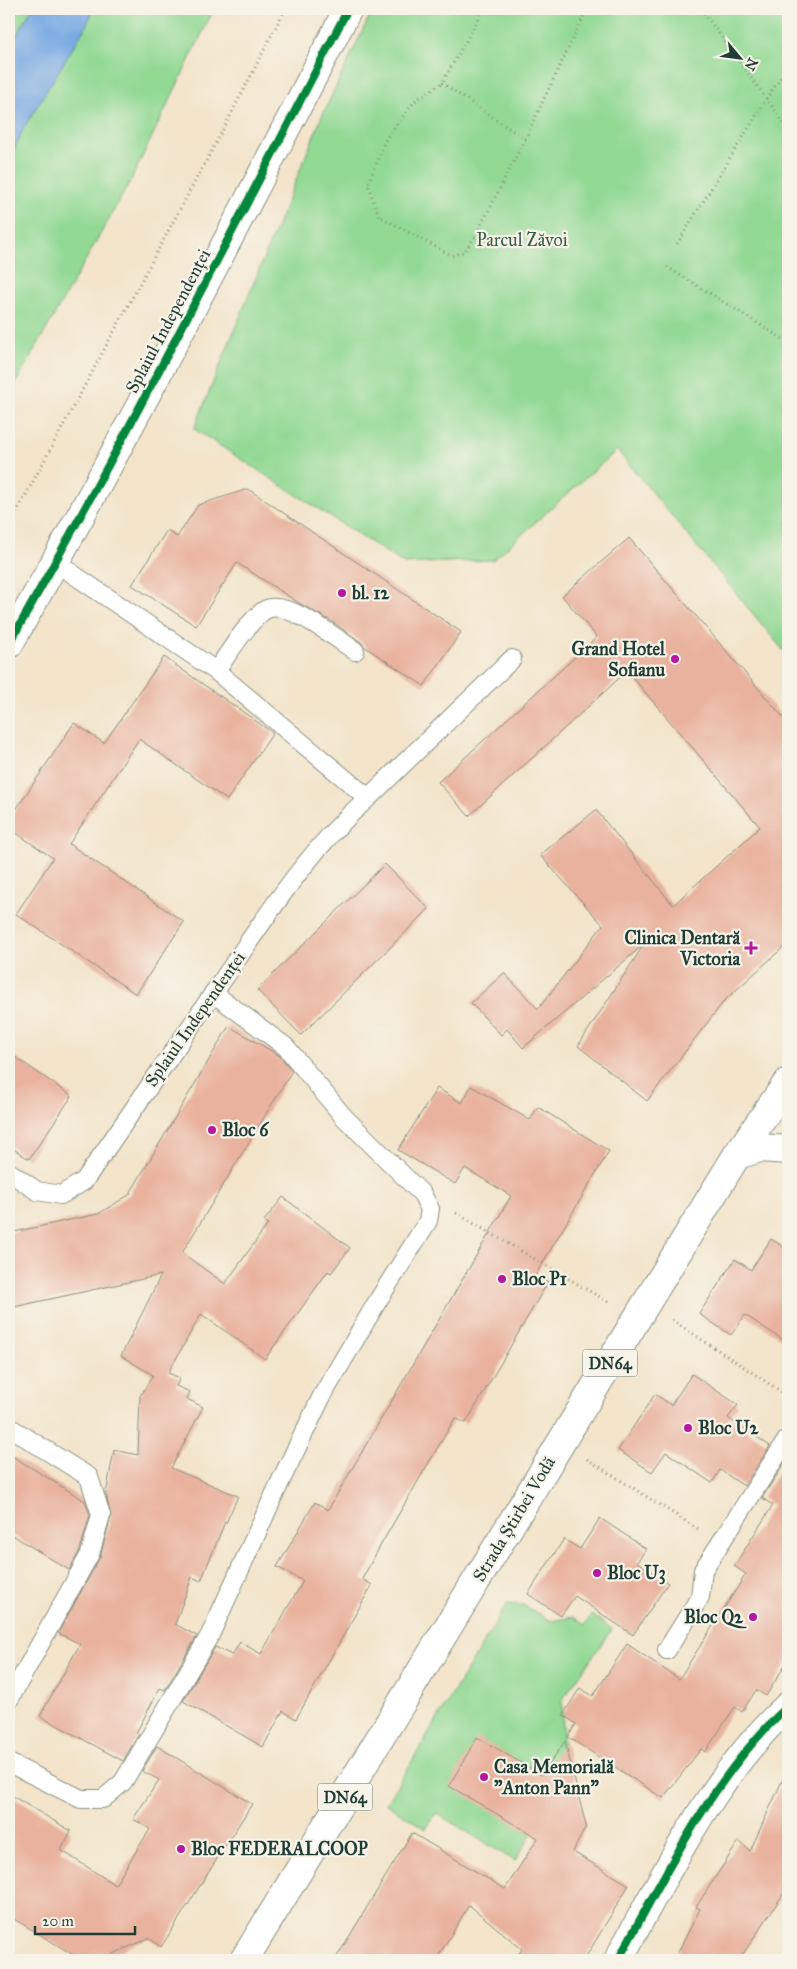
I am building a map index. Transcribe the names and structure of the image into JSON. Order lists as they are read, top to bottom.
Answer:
{
  "streets": {
    "street": ["Splaiul Independenței", "DN64", "Strada Știrbei Vodă"]
  },
  "parks": ["Parcul Zăvoi"],
  "places": {
    "other": [
      "bl. 12",
      "Grand Hotel Sofianu",
      "Bloc 6",
      "Bloc P1",
      "Bloc U2",
      "Bloc U3",
      "Bloc Q2",
      "Casa Memorială \"Anton Pann\"",
      "Bloc FEDERALCOOP"
    ],
    "health": ["Clinica Dentară Victoria"]
  },
  "scale_bar": "20 m",
  "north": "bottom right"
}
